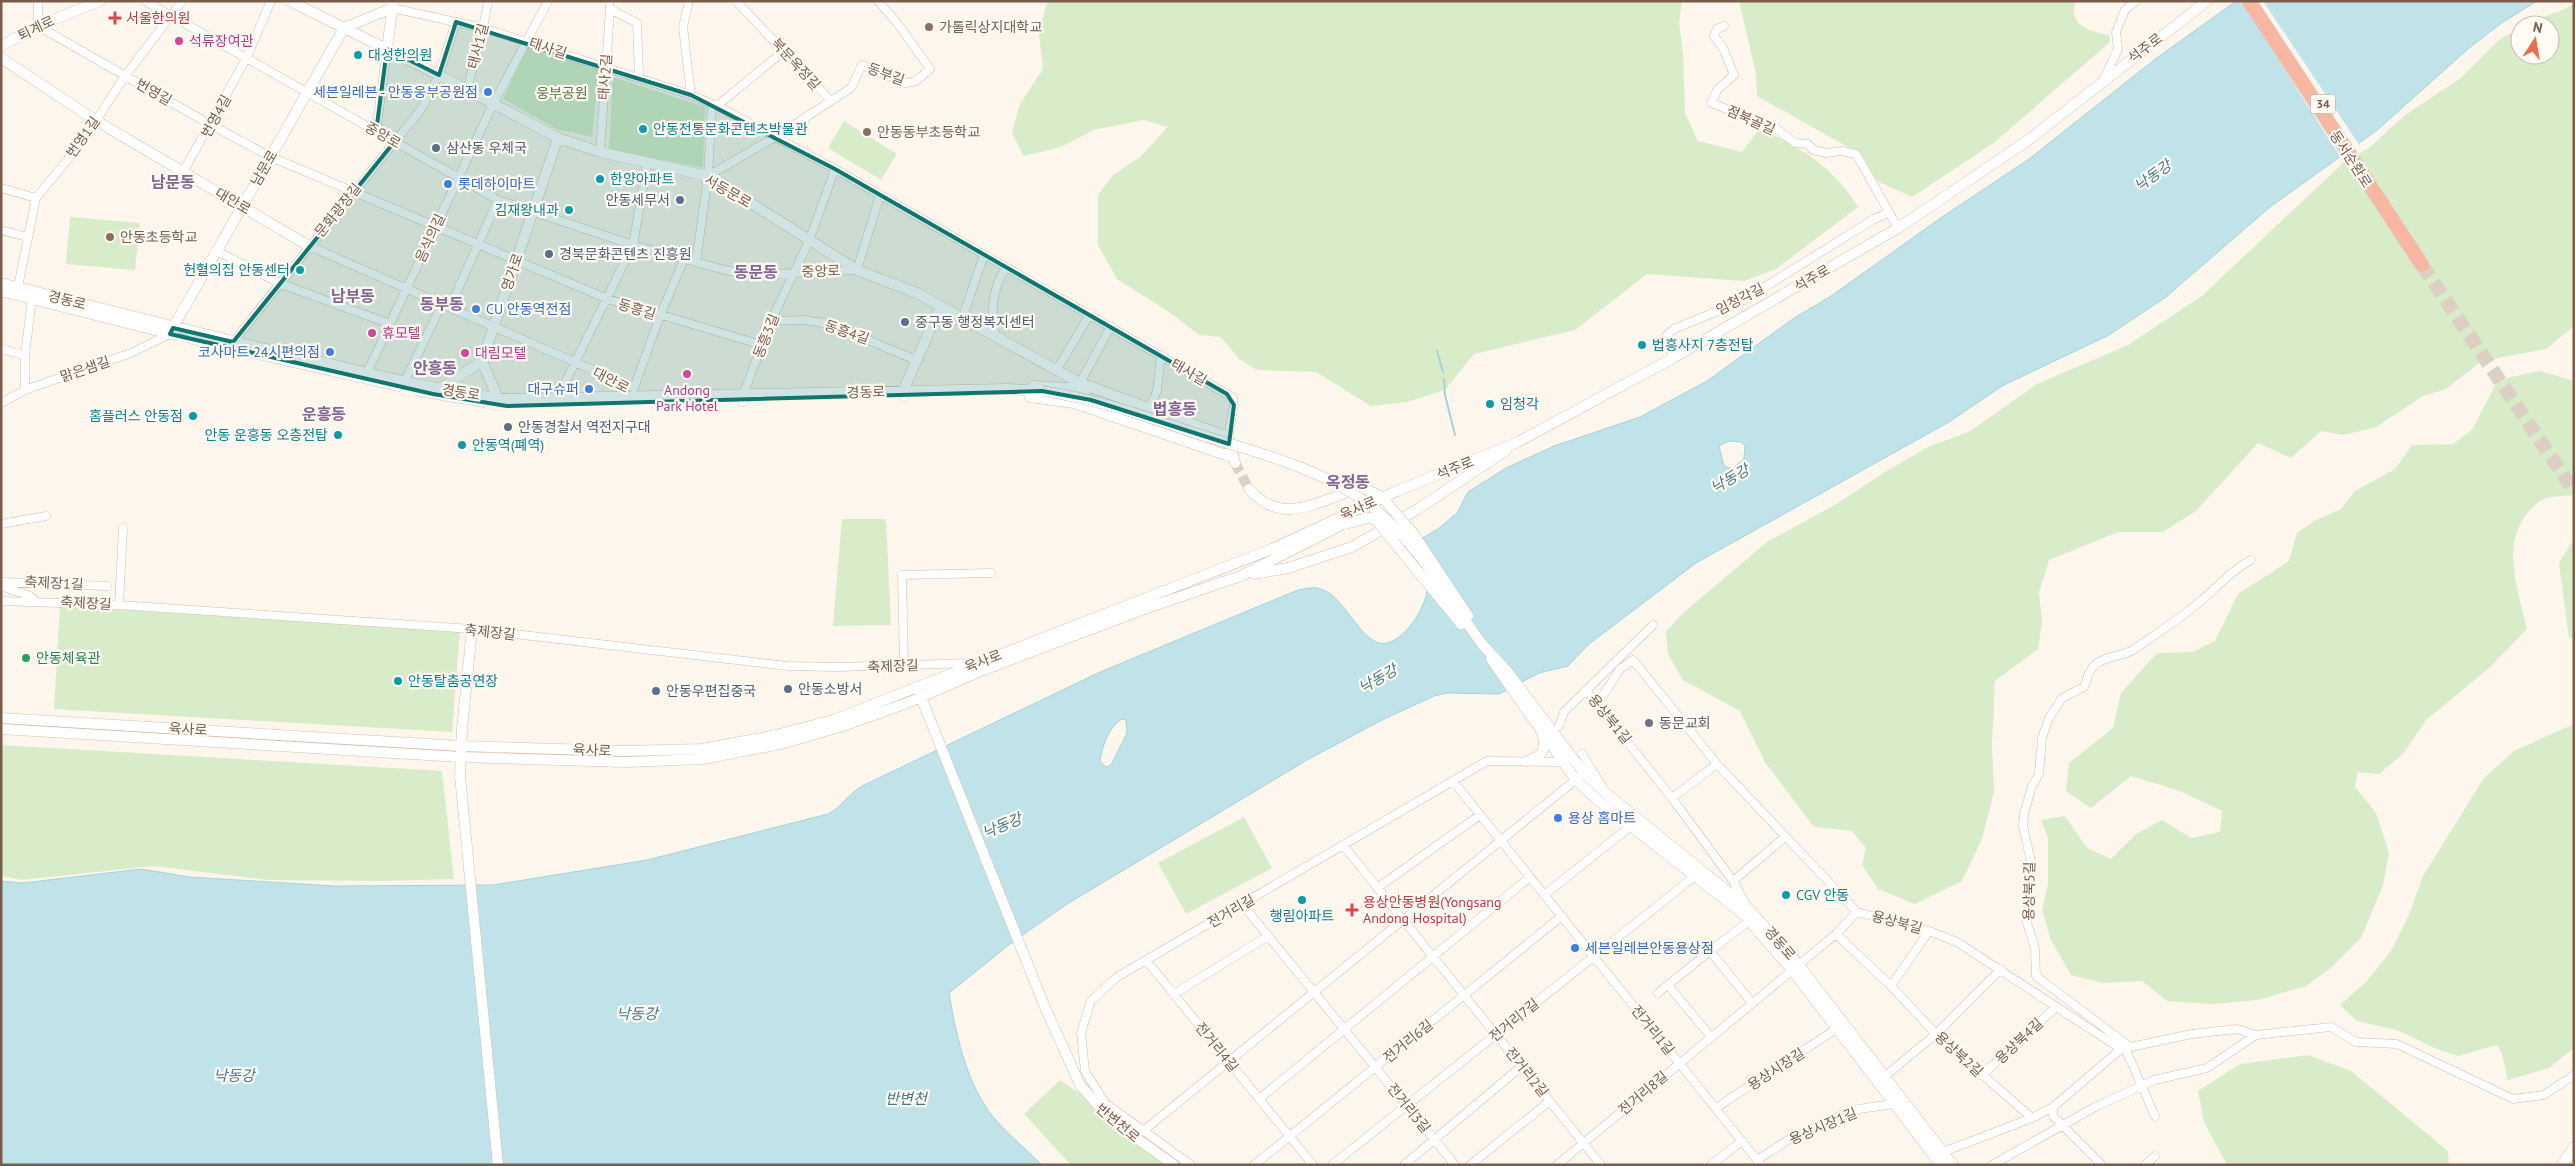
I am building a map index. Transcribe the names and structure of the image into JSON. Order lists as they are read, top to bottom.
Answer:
{
  "streets": {
    "highway": ["34", "동서순환로"],
    "street": [
      "퇴계로",
      "태사1길",
      "태사길",
      "석주로",
      "북문옥정길",
      "동부길",
      "태사2길",
      "번영길",
      "번영4길",
      "점북골길",
      "중앙로",
      "번영1길",
      "남문로",
      "서동문로",
      "대안로",
      "문화광장길",
      "음식의길",
      "영가로",
      "임청각길",
      "경동로",
      "동흥길",
      "동흥4길",
      "동흥3길",
      "맑은샘길",
      "육사로",
      "축제장1길",
      "축제장길",
      "용상북1길",
      "용상북5길",
      "전거리길",
      "용상북길",
      "전거리7길",
      "전거리1길",
      "전거리6길",
      "용상북4길",
      "전거리4길",
      "용상북2길",
      "용상시장길",
      "전거리2길",
      "전거리8길",
      "전거리3길",
      "반변천로",
      "용상시장1길"
    ]
  },
  "crossings": [
    ["퇴계로", "번영길"],
    ["태사1길", "태사길"],
    ["태사1길", "서동문로"],
    ["태사길", "북문옥정길"],
    ["태사길", "태사2길"],
    ["태사길", "음식의길"],
    ["석주로", "점북골길"],
    ["석주로", "임청각길"],
    ["석주로", "육사로"],
    ["북문옥정길", "동부길"],
    ["태사2길", "서동문로"],
    ["번영길", "번영4길"],
    ["번영길", "번영1길"],
    ["번영길", "남문로"],
    ["번영길", "문화광장길"],
    ["번영길", "동흥길"],
    ["번영4길", "중앙로"],
    ["번영4길", "대안로"],
    ["점북골길", "임청각길"],
    ["중앙로", "번영1길"],
    ["중앙로", "남문로"],
    ["중앙로", "서동문로"],
    ["중앙로", "문화광장길"],
    ["중앙로", "음식의길"],
    ["중앙로", "영가로"],
    ["중앙로", "동흥3길"],
    ["번영1길", "대안로"],
    ["번영1길", "경동로"],
    ["남문로", "서동문로"],
    ["남문로", "대안로"],
    ["남문로", "경동로"],
    ["남문로", "맑은샘길"],
    ["서동문로", "문화광장길"],
    ["서동문로", "음식의길"],
    ["서동문로", "영가로"],
    ["서동문로", "경동로"],
    ["서동문로", "동흥3길"],
    ["대안로", "문화광장길"],
    ["대안로", "음식의길"],
    ["대안로", "영가로"],
    ["대안로", "경동로"],
    ["문화광장길", "경동로"],
    ["문화광장길", "동흥길"],
    ["음식의길", "경동로"],
    ["음식의길", "동흥길"],
    ["영가로", "동흥길"],
    ["경동로", "동흥4길"],
    ["경동로", "동흥3길"],
    ["경동로", "맑은샘길"],
    ["경동로", "용상북1길"],
    ["경동로", "전거리길"],
    ["경동로", "전거리7길"],
    ["경동로", "용상시장길"],
    ["경동로", "전거리8길"],
    ["경동로", "용상시장1길"],
    ["동흥길", "동흥3길"],
    ["동흥4길", "동흥3길"],
    ["육사로", "축제장길"],
    ["육사로", "반변천로"],
    ["용상북5길", "용상북길"],
    ["전거리길", "전거리1길"],
    ["전거리길", "전거리4길"],
    ["전거리길", "전거리2길"],
    ["전거리길", "전거리3길"],
    ["용상북길", "용상북4길"],
    ["용상북길", "전거리8길"],
    ["전거리7길", "전거리1길"],
    ["전거리7길", "전거리2길"],
    ["전거리7길", "전거리3길"],
    ["전거리1길", "전거리6길"],
    ["전거리1길", "용상시장길"],
    ["전거리1길", "전거리8길"],
    ["전거리1길", "용상시장1길"],
    ["전거리6길", "전거리4길"],
    ["전거리6길", "전거리2길"],
    ["전거리6길", "전거리3길"],
    ["용상북4길", "용상북2길"],
    ["용상북2길", "전거리8길"],
    ["전거리2길", "전거리8길"]
  ],
  "districts": [
    "남문동",
    "동문동",
    "남부동",
    "동부동",
    "안흥동",
    "법흥동",
    "운흥동",
    "옥정동"
  ],
  "water": ["낙동강", "반변천"],
  "parks": ["웅부공원"],
  "places": {
    "health": ["서울한의원", "용상안동병원(Yongsang Andong Hospital)"],
    "other": [
      "가톨릭상지대학교",
      "석류장여관",
      "대성한의원",
      "세븐일레븐 - 안동웅부공원점",
      "안동전통문화콘텐츠박물관",
      "안동동부초등학교",
      "삼산동 우체국",
      "한양아파트",
      "롯데하이마트",
      "안동세무서",
      "김재왕내과",
      "안동초등학교",
      "경북문화콘텐츠 진흥원",
      "헌혈의집 안동센터",
      "CU 안동역전점",
      "중구동 행정복지센터",
      "휴모텔",
      "법흥사지 7층전탑",
      "코사마트 24시편의점",
      "대림모텔",
      "Andong Park Hotel",
      "대구슈퍼",
      "임청각",
      "홈플러스 안동점",
      "안동경찰서 역전지구대",
      "안동 운흥동 오층전탑",
      "안동역(폐역)",
      "안동체육관",
      "안동탈춤공연장",
      "안동소방서",
      "안동우편집중국",
      "동문교회",
      "용상 홈마트",
      "CGV 안동",
      "행림아파트",
      "세븐일레븐안동용상점"
    ]
  },
  "north": "top"
}
